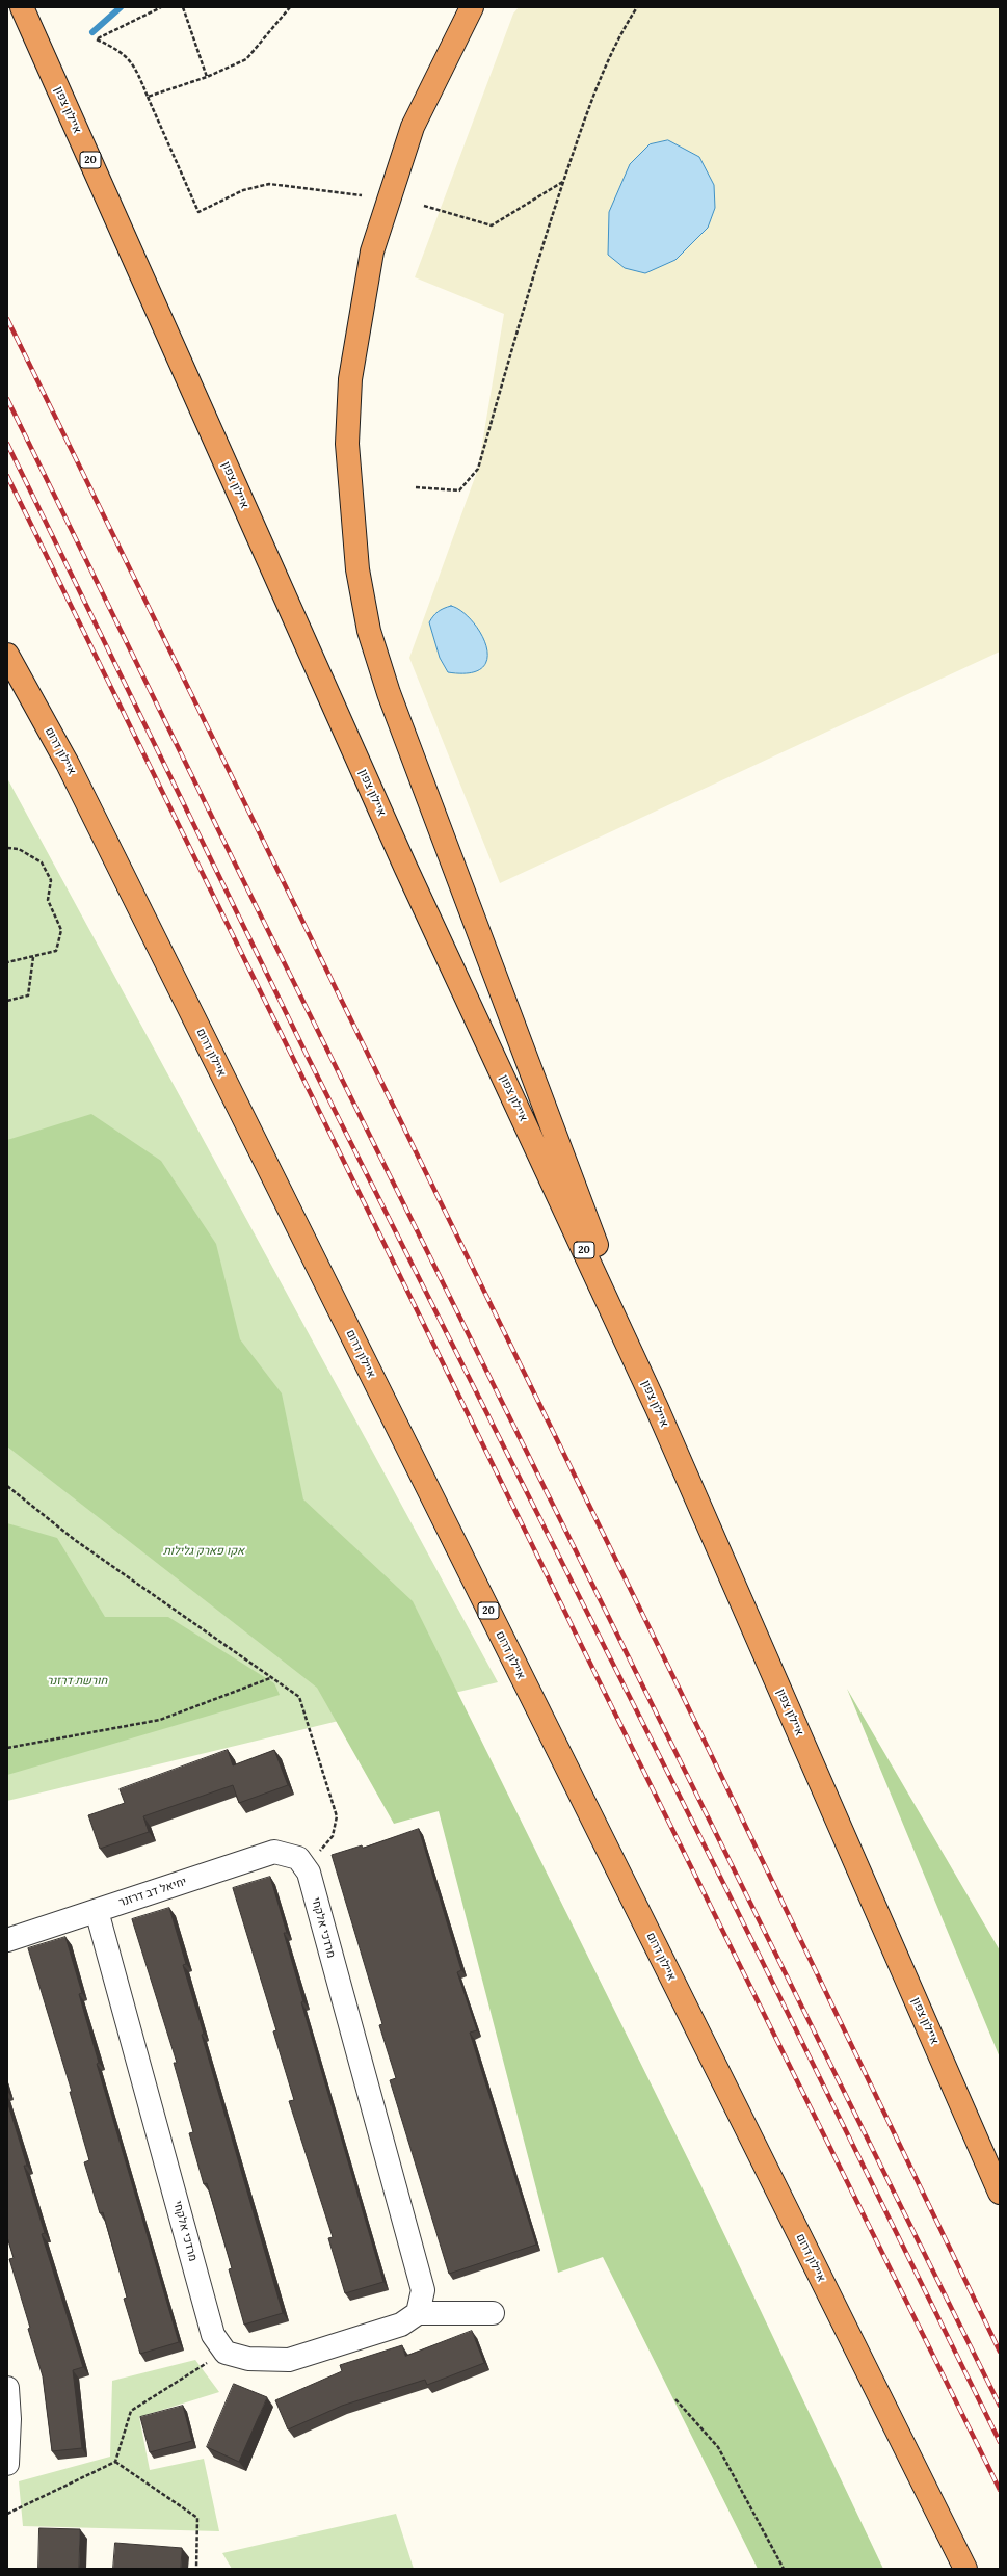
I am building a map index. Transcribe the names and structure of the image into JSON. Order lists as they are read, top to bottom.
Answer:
{
  "streets": {
    "highway": ["איילון צפון", "20", "איילון דרום"],
    "street": ["יחיאל דב דרזנר", "מרדכי אלקחי"]
  },
  "crossings": [
    ["יחיאל דב דרזנר", "מרדכי אלקחי"]
  ],
  "parks": ["אקו פארק גלילות", "חורשת דרזנר"]
}
